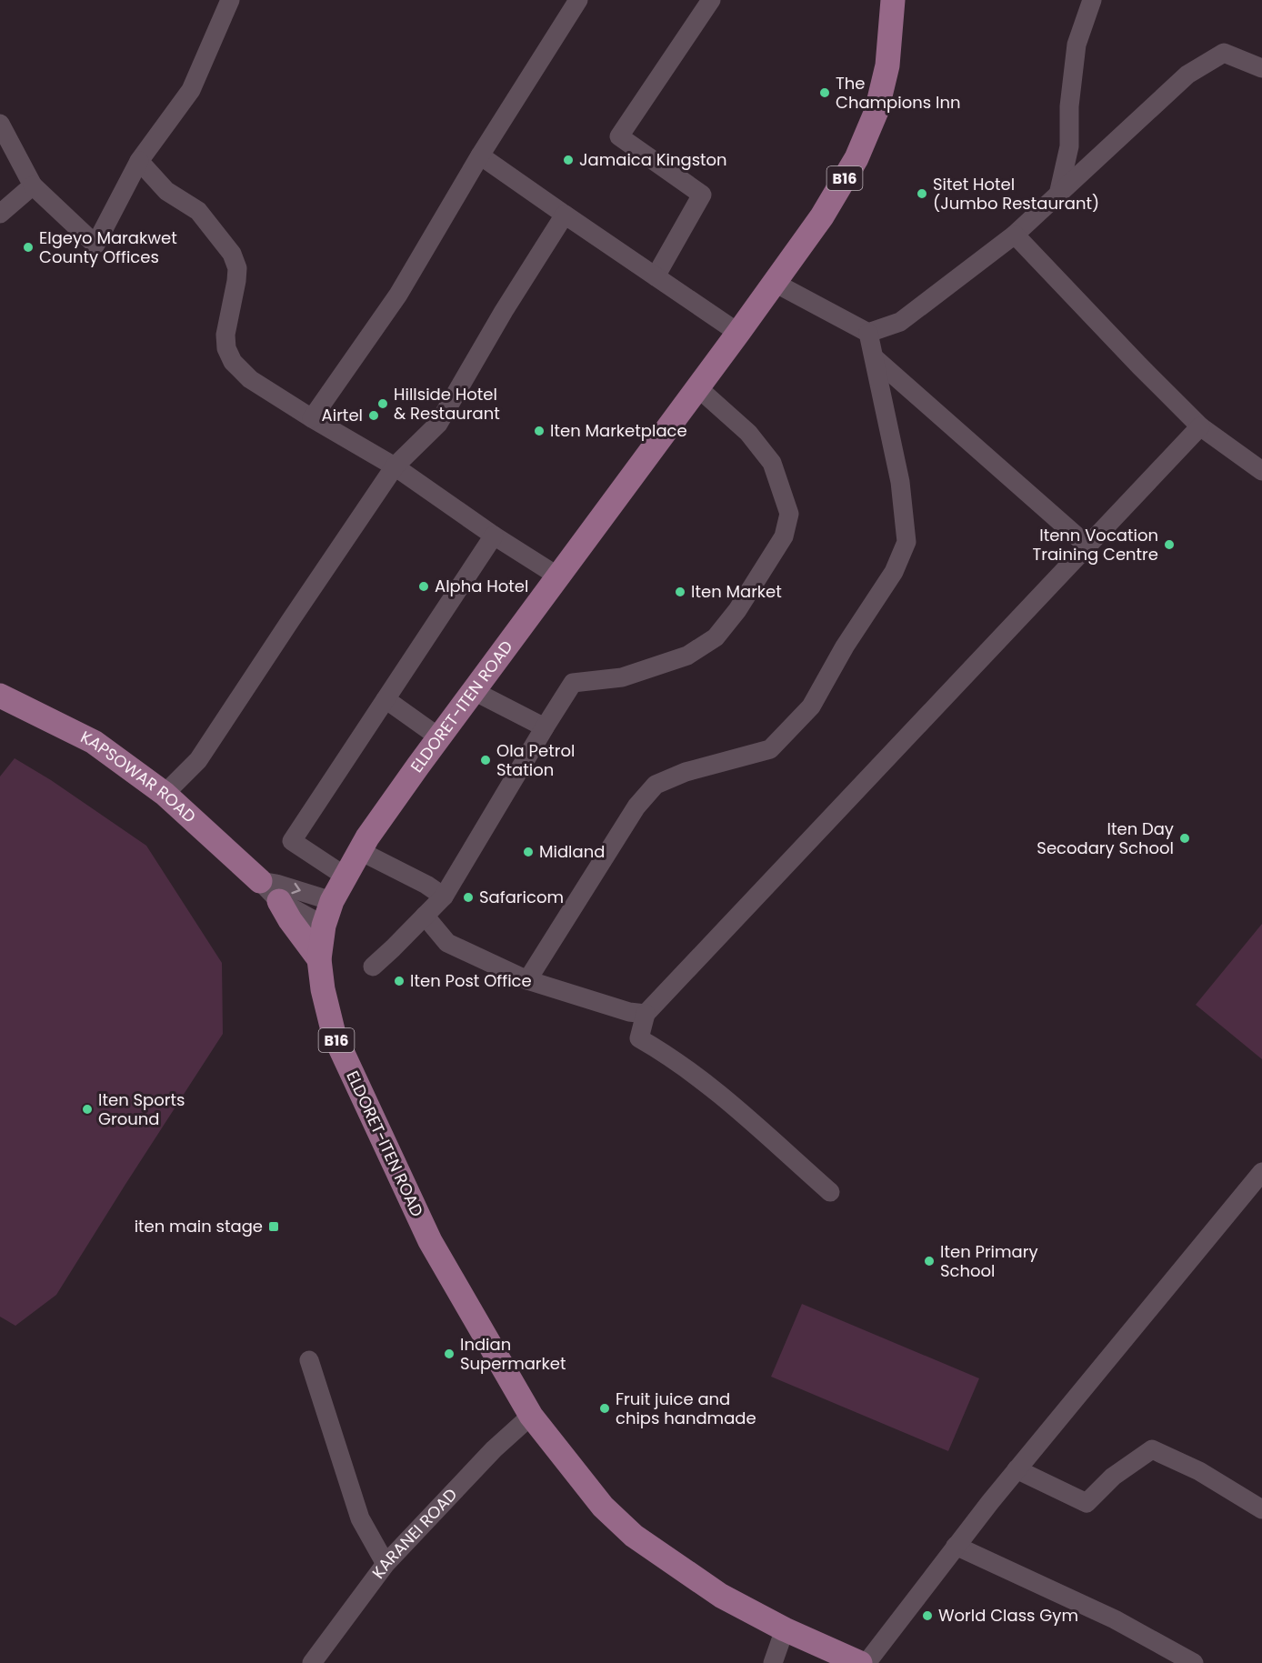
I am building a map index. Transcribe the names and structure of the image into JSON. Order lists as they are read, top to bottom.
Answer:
{
  "streets": {
    "main road": ["B16", "ELDORET-ITEN ROAD", "KAPSOWAR ROAD"],
    "street": ["KARANEI ROAD"]
  },
  "crossings": [
    ["B16", "ELDORET-ITEN ROAD"],
    ["ELDORET-ITEN ROAD", "KAPSOWAR ROAD"],
    ["ELDORET-ITEN ROAD", "KARANEI ROAD"]
  ],
  "places": {
    "other": [
      "The Champions Inn",
      "Jamaica Kingston",
      "Sitet Hotel (Jumbo Restaurant)",
      "Elgeyo Marakwet County Offices",
      "Hillside Hotel & Restaurant",
      "Airtel",
      "Iten Marketplace",
      "Itenn Vocation Training Centre",
      "Alpha Hotel",
      "Iten Market",
      "Ola Petrol Station",
      "Iten Day Secodary School",
      "Midland",
      "Safaricom",
      "Iten Post Office",
      "Iten Sports Ground",
      "Iten Primary School",
      "Indian Supermarket",
      "Fruit juice and chips handmade",
      "World Class Gym"
    ],
    "transit": ["iten main stage"]
  }
}
